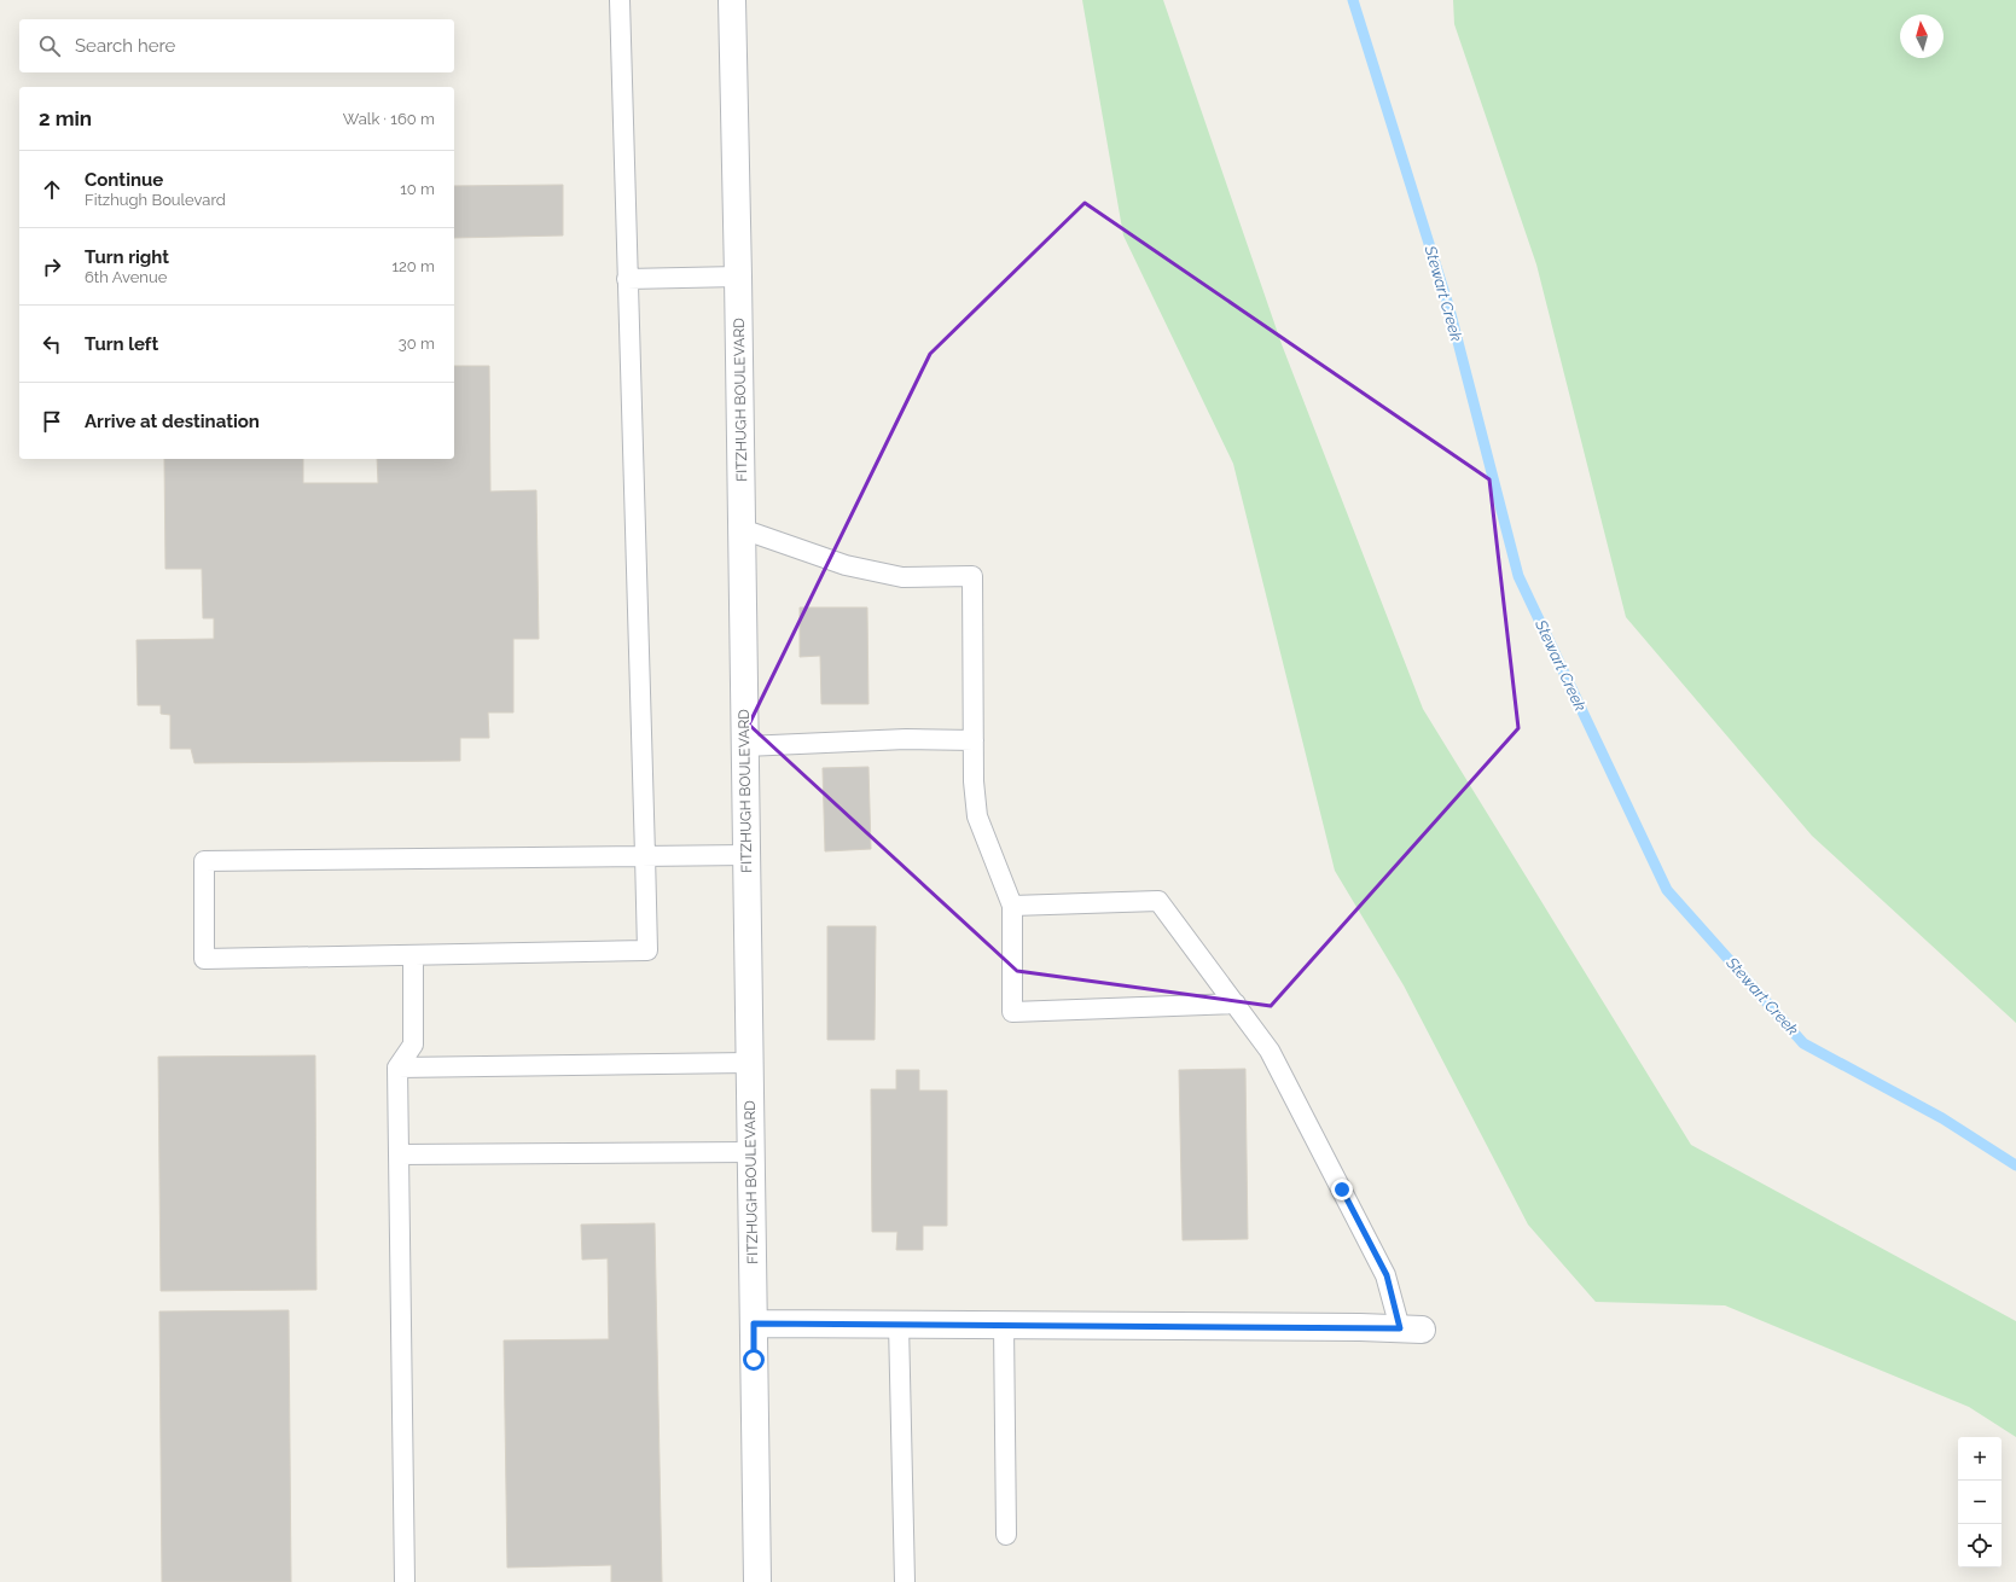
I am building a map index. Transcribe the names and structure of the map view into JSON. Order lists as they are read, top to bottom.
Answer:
{
  "streets": {
    "street": ["FITZHUGH BOULEVARD"]
  },
  "water": ["Stewart Creek"],
  "north": "top",
  "page": {
    "search": "Search here",
    "heading": ["2 min", "Walk · 160 m"],
    "list": [
      ["Continue", "Fitzhugh Boulevard", "10 m"],
      ["Turn right", "6th Avenue", "120 m"],
      ["Turn left", "30 m"],
      "Arrive at destination"
    ],
    "map_buttons": ["+", "−"]
  }
}
